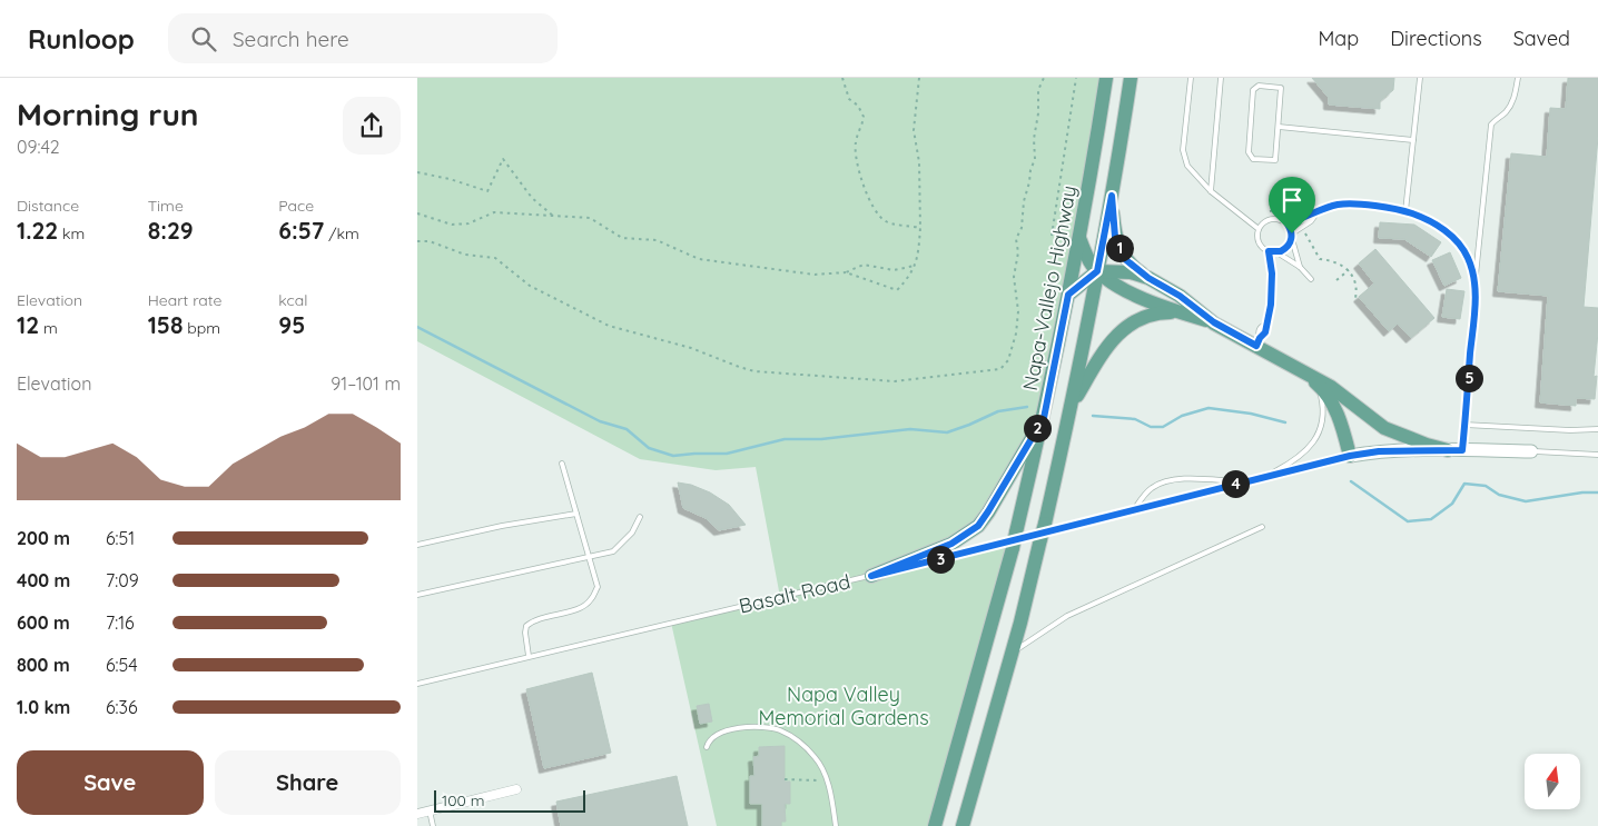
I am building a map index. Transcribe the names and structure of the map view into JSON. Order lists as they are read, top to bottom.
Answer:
{
  "streets": {
    "main road": ["Napa-Vallejo Highway"],
    "street": ["Basalt Road"]
  },
  "parks": ["Napa Valley Memorial Gardens"],
  "scale_bar": "100 m",
  "north": "top",
  "page": {
    "header": "Runloop",
    "search": "Search here",
    "nav": ["Map", "Directions", "Saved"],
    "heading": ["Morning run", "09:42"],
    "stats": [
      ["Distance", "1.22 km"],
      ["Time", "8:29"],
      ["Pace", "6:57 /km"],
      ["Elevation", "12 m"],
      ["Heart rate", "158 bpm"],
      ["kcal", "95"]
    ],
    "pins": [
      "1",
      "5",
      "2",
      "4",
      "3"
    ],
    "chart": ["Elevation", "91–101 m"],
    "list": [
      {
        "name": "200 m",
        "note": "6:51"
      },
      {
        "name": "400 m",
        "note": "7:09"
      },
      {
        "name": "600 m",
        "note": "7:16"
      },
      {
        "name": "800 m",
        "note": "6:54"
      },
      {
        "name": "1.0 km",
        "note": "6:36"
      }
    ],
    "buttons": ["Save", "Share"],
    "scale": "100 m"
  }
}
